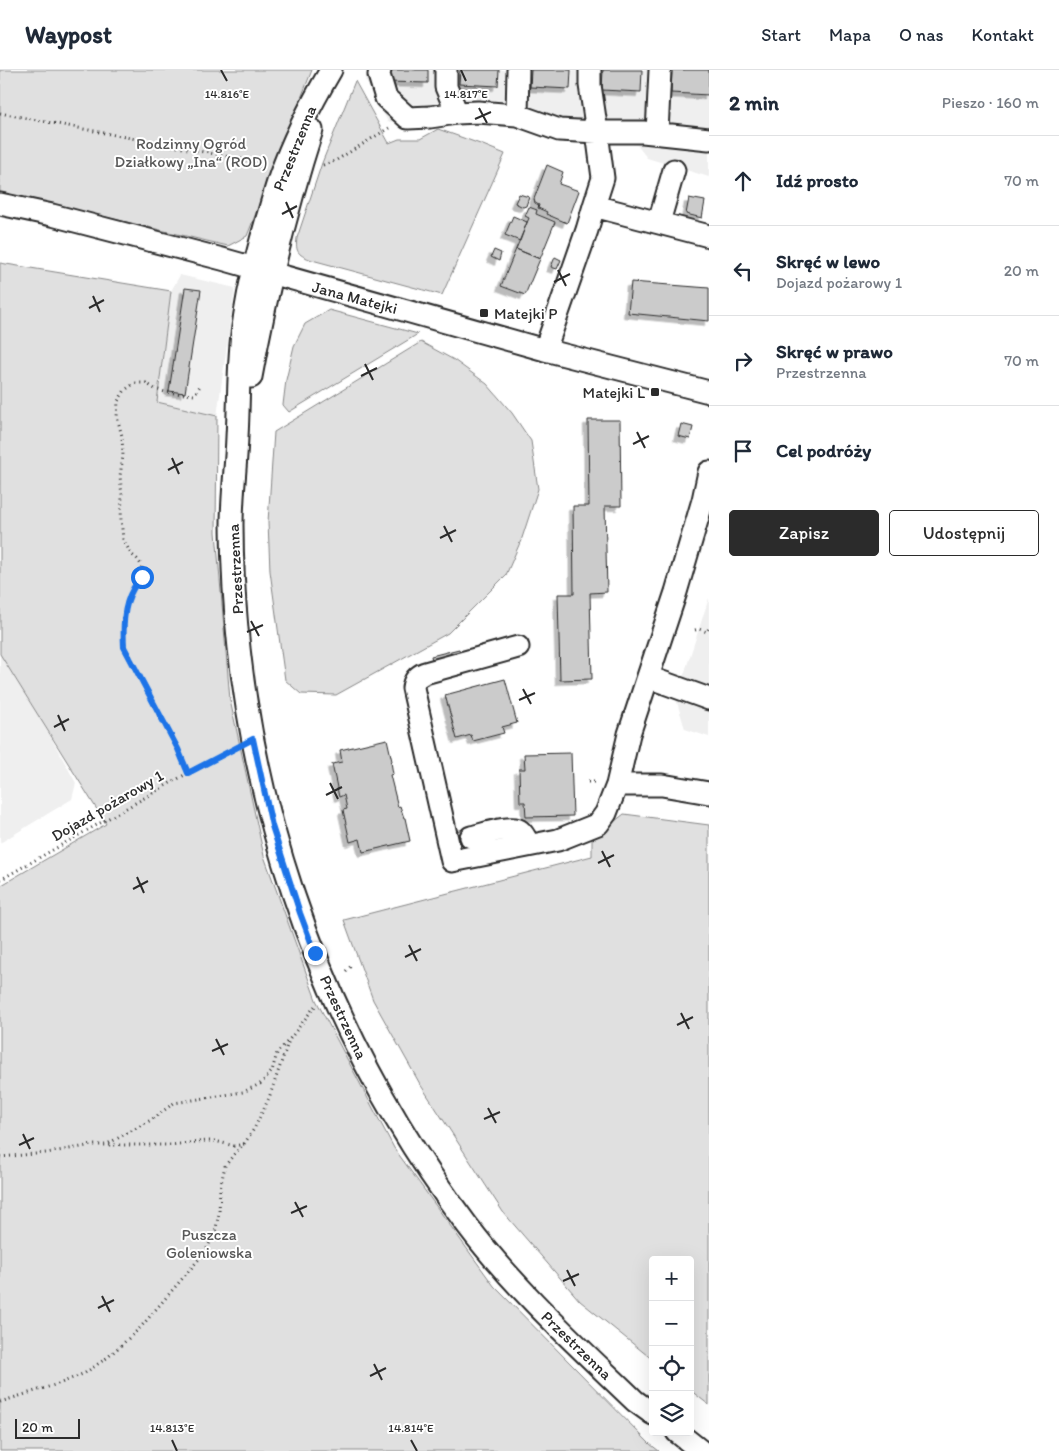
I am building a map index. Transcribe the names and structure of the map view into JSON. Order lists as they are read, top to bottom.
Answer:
{
  "streets": {
    "street": ["Przestrzenna", "Jana Matejki"],
    "path": ["Dojazd pożarowy 1"]
  },
  "crossings": [
    ["Przestrzenna", "Jana Matejki"],
    ["Przestrzenna", "Dojazd pożarowy 1"]
  ],
  "parks": ["Rodzinny Ogród Działkowy „Ina“ (ROD)", "Puszcza Goleniowska"],
  "places": {
    "transit": ["Matejki P", "Matejki L"]
  },
  "scale_bar": "20 m",
  "page": {
    "header": "Waypost",
    "nav": [
      "Start",
      "Mapa",
      "O nas",
      "Kontakt"
    ],
    "heading": ["2 min", "Pieszo · 160 m"],
    "list": [
      ["Idź prosto", "70 m"],
      ["Skręć w lewo", "Dojazd pożarowy 1", "20 m"],
      ["Skręć w prawo", "Przestrzenna", "70 m"],
      "Cel podróży"
    ],
    "buttons": ["Zapisz", "Udostępnij"],
    "map_buttons": ["+", "−"],
    "scale": "20 m"
  },
  "coordinates": [
    "14.816°E",
    "14.817°E",
    "14.813°E",
    "14.814°E"
  ]
}
